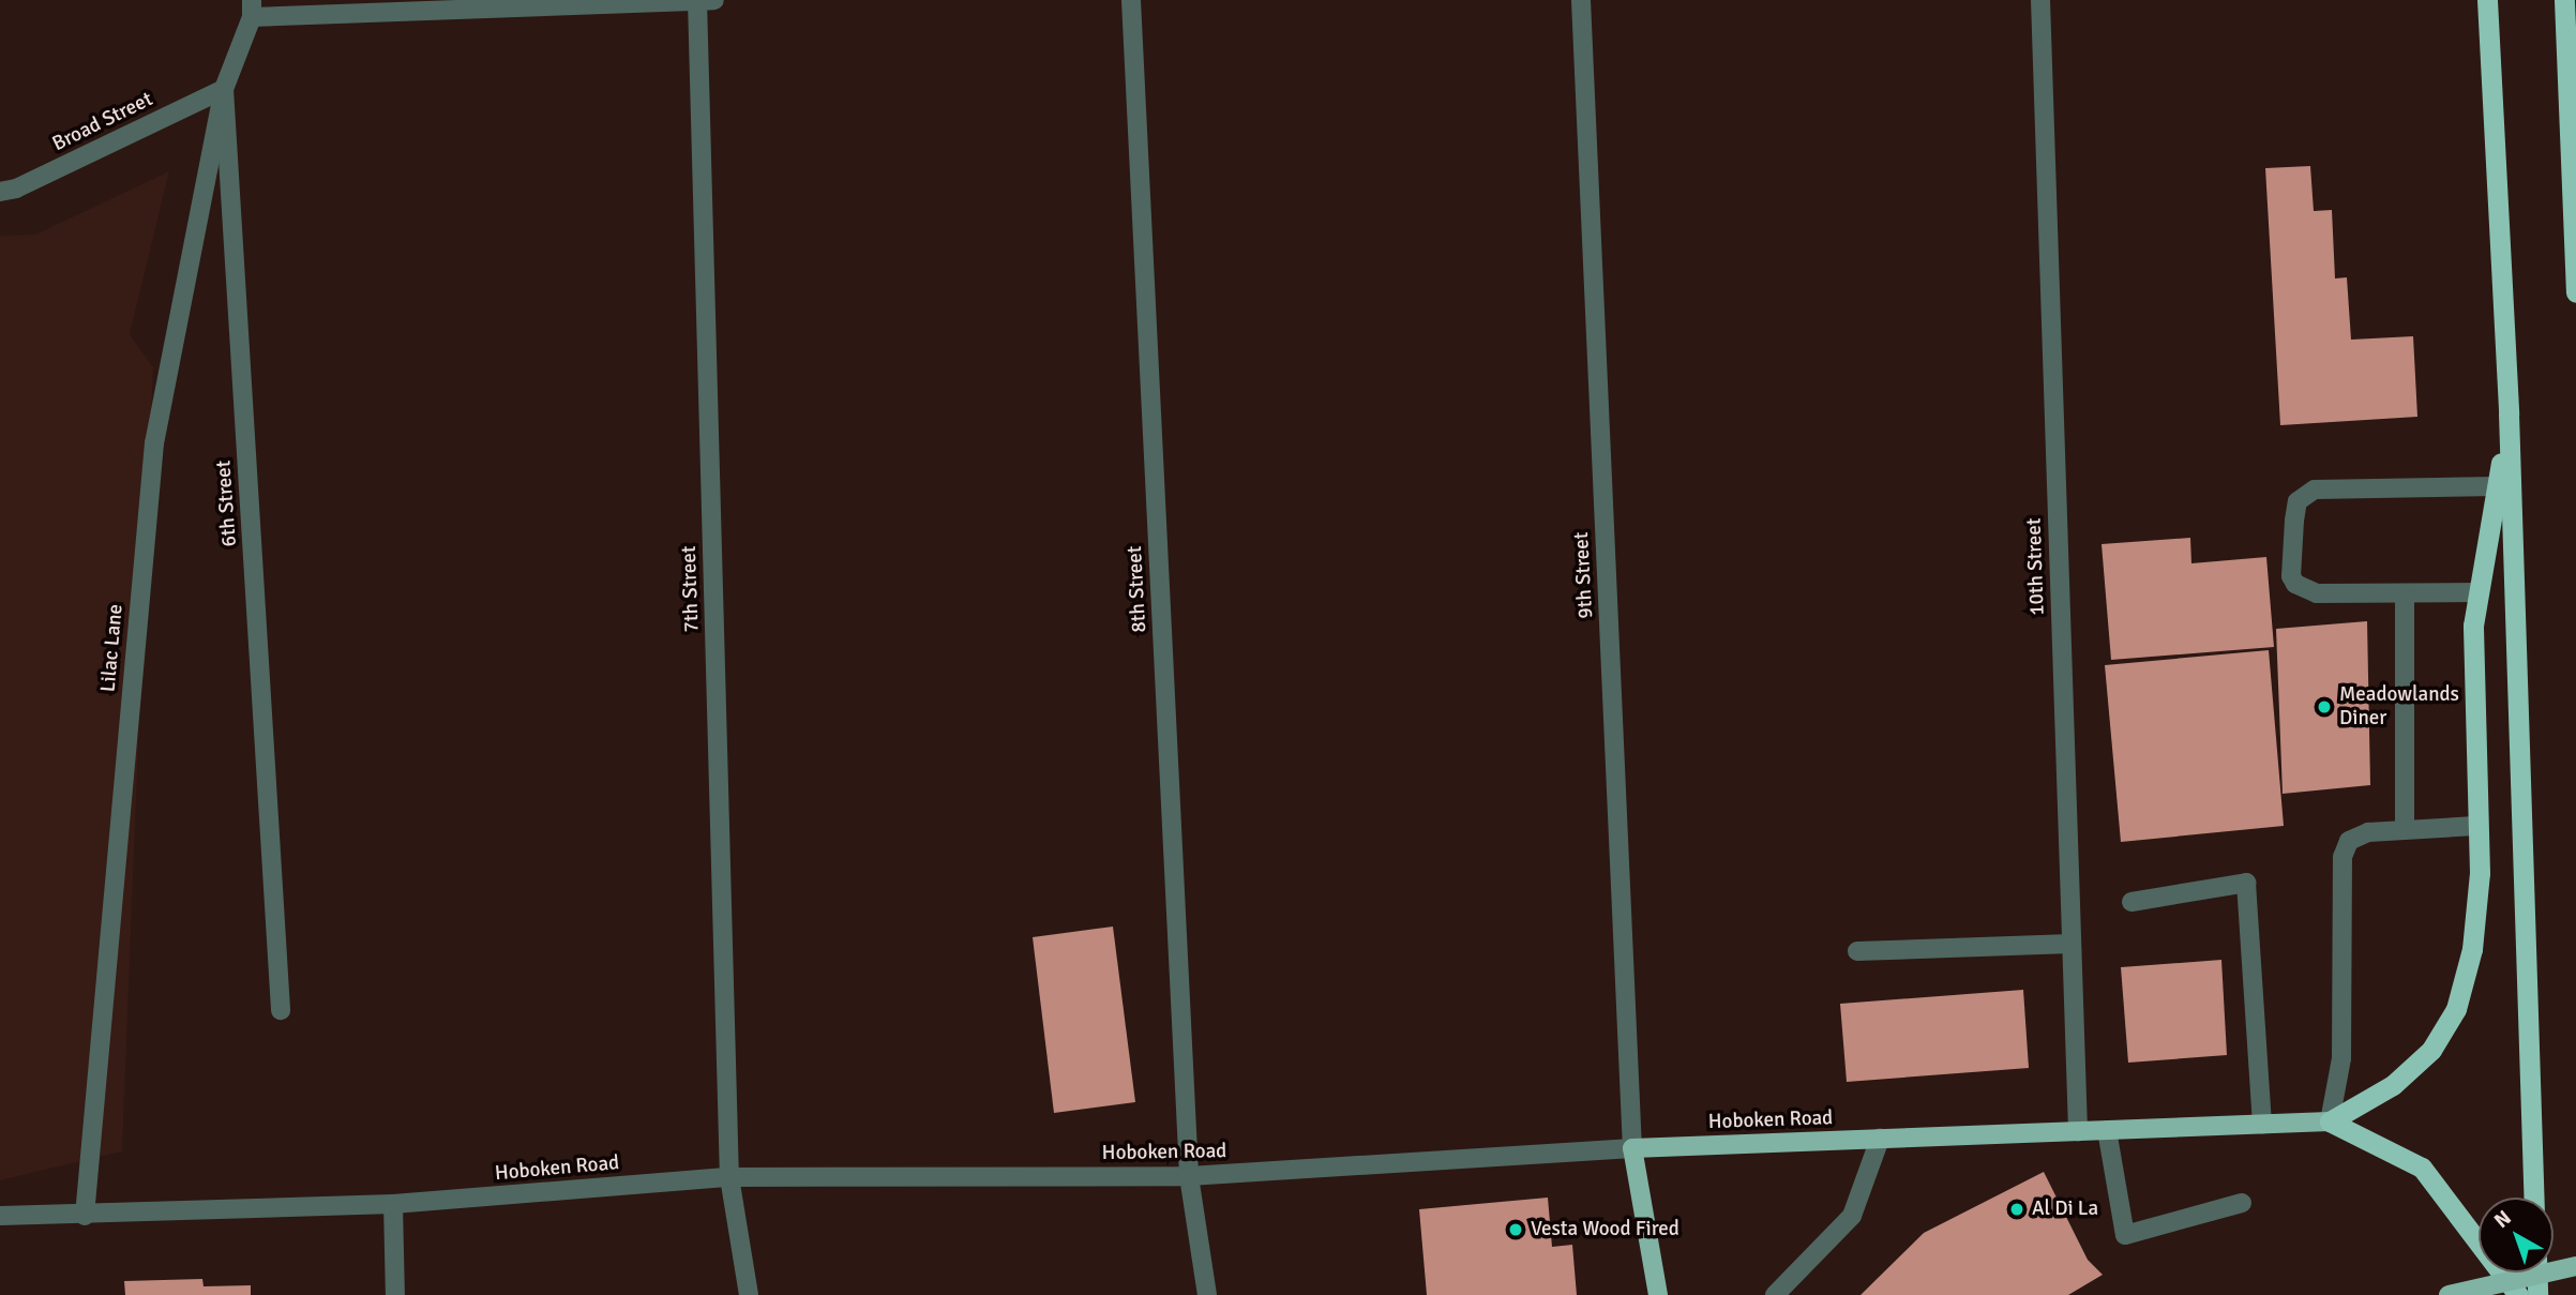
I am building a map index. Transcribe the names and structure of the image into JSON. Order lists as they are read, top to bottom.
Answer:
{
  "streets": {
    "main road": ["Hoboken Road"],
    "street": [
      "Broad Street",
      "6th Street",
      "10th Street",
      "9th Street",
      "7th Street",
      "8th Street",
      "Lilac Lane"
    ]
  },
  "crossings": [
    ["Broad Street", "6th Street"],
    ["Broad Street", "Lilac Lane"],
    ["6th Street", "Lilac Lane"],
    ["10th Street", "Hoboken Road"],
    ["9th Street", "Hoboken Road"],
    ["7th Street", "Hoboken Road"],
    ["8th Street", "Hoboken Road"],
    ["Lilac Lane", "Hoboken Road"]
  ],
  "places": ["Meadowlands Diner", "Al Di La", "Vesta Wood Fired"],
  "north": "top left"
}
